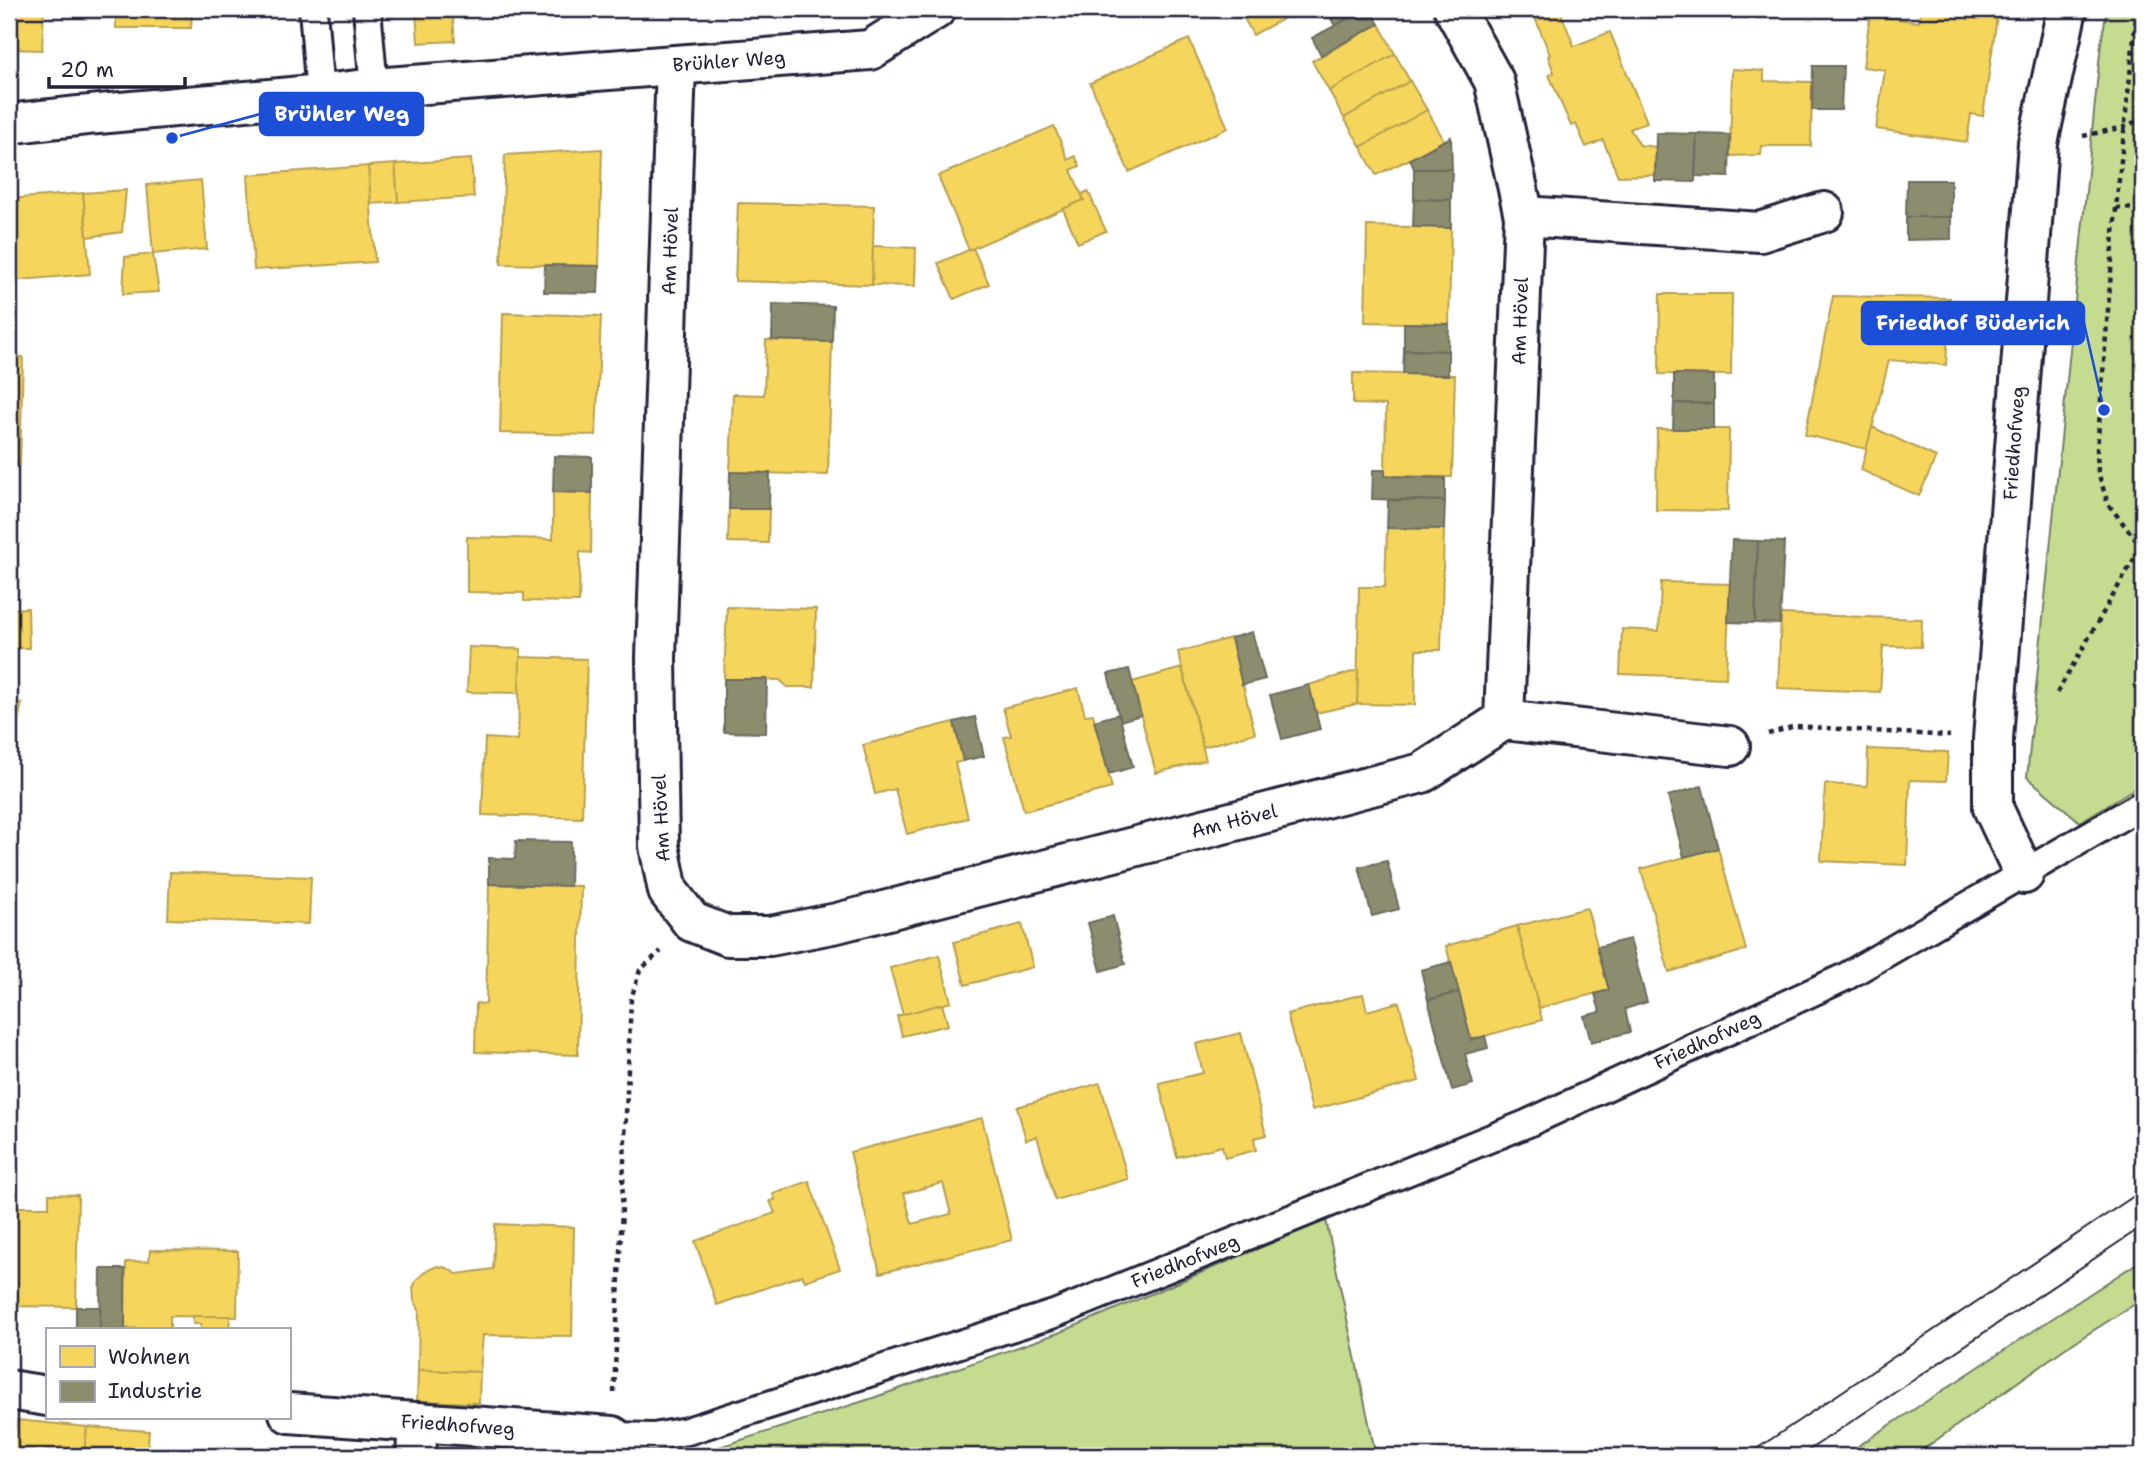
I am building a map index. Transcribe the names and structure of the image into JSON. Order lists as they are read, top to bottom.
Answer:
{
  "streets": {
    "street": ["Brühler Weg", "Am Hövel", "Friedhofweg"]
  },
  "crossings": [
    ["Brühler Weg", "Am Hövel"]
  ],
  "places": ["Brühler Weg", "Friedhof Büderich"],
  "legend": ["Wohnen", "Industrie"],
  "scale_bar": "20 m"
}
